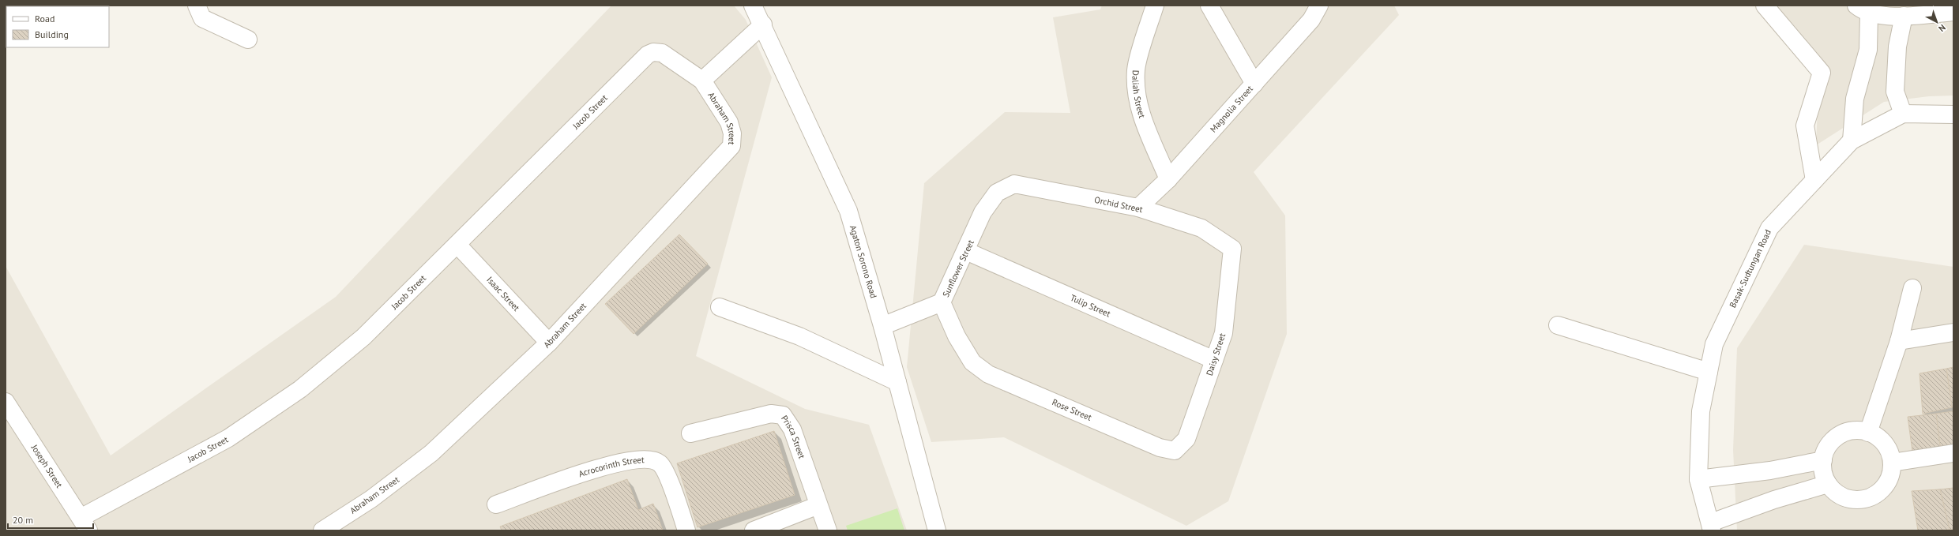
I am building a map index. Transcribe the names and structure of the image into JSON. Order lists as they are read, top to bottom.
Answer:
{
  "streets": {
    "street": [
      "Daliah Street",
      "Magnolia Street",
      "Jacob Street",
      "Abraham Street",
      "Orchid Street",
      "Agaton Sorono Road",
      "Sunflower Street",
      "Basak-Sudtungan Road",
      "Isaac Street",
      "Tulip Street",
      "Daisy Street",
      "Rose Street",
      "Prisca Street",
      "Joseph Street",
      "Acrocorinth Street"
    ]
  },
  "crossings": [
    ["Daliah Street", "Magnolia Street"],
    ["Magnolia Street", "Orchid Street"],
    ["Jacob Street", "Abraham Street"],
    ["Jacob Street", "Isaac Street"],
    ["Jacob Street", "Joseph Street"],
    ["Abraham Street", "Isaac Street"],
    ["Orchid Street", "Sunflower Street"],
    ["Orchid Street", "Daisy Street"],
    ["Sunflower Street", "Tulip Street"],
    ["Sunflower Street", "Rose Street"],
    ["Tulip Street", "Daisy Street"],
    ["Daisy Street", "Rose Street"]
  ],
  "legend": ["Road", "Building"],
  "scale_bar": "20 m",
  "north": "bottom right"
}
